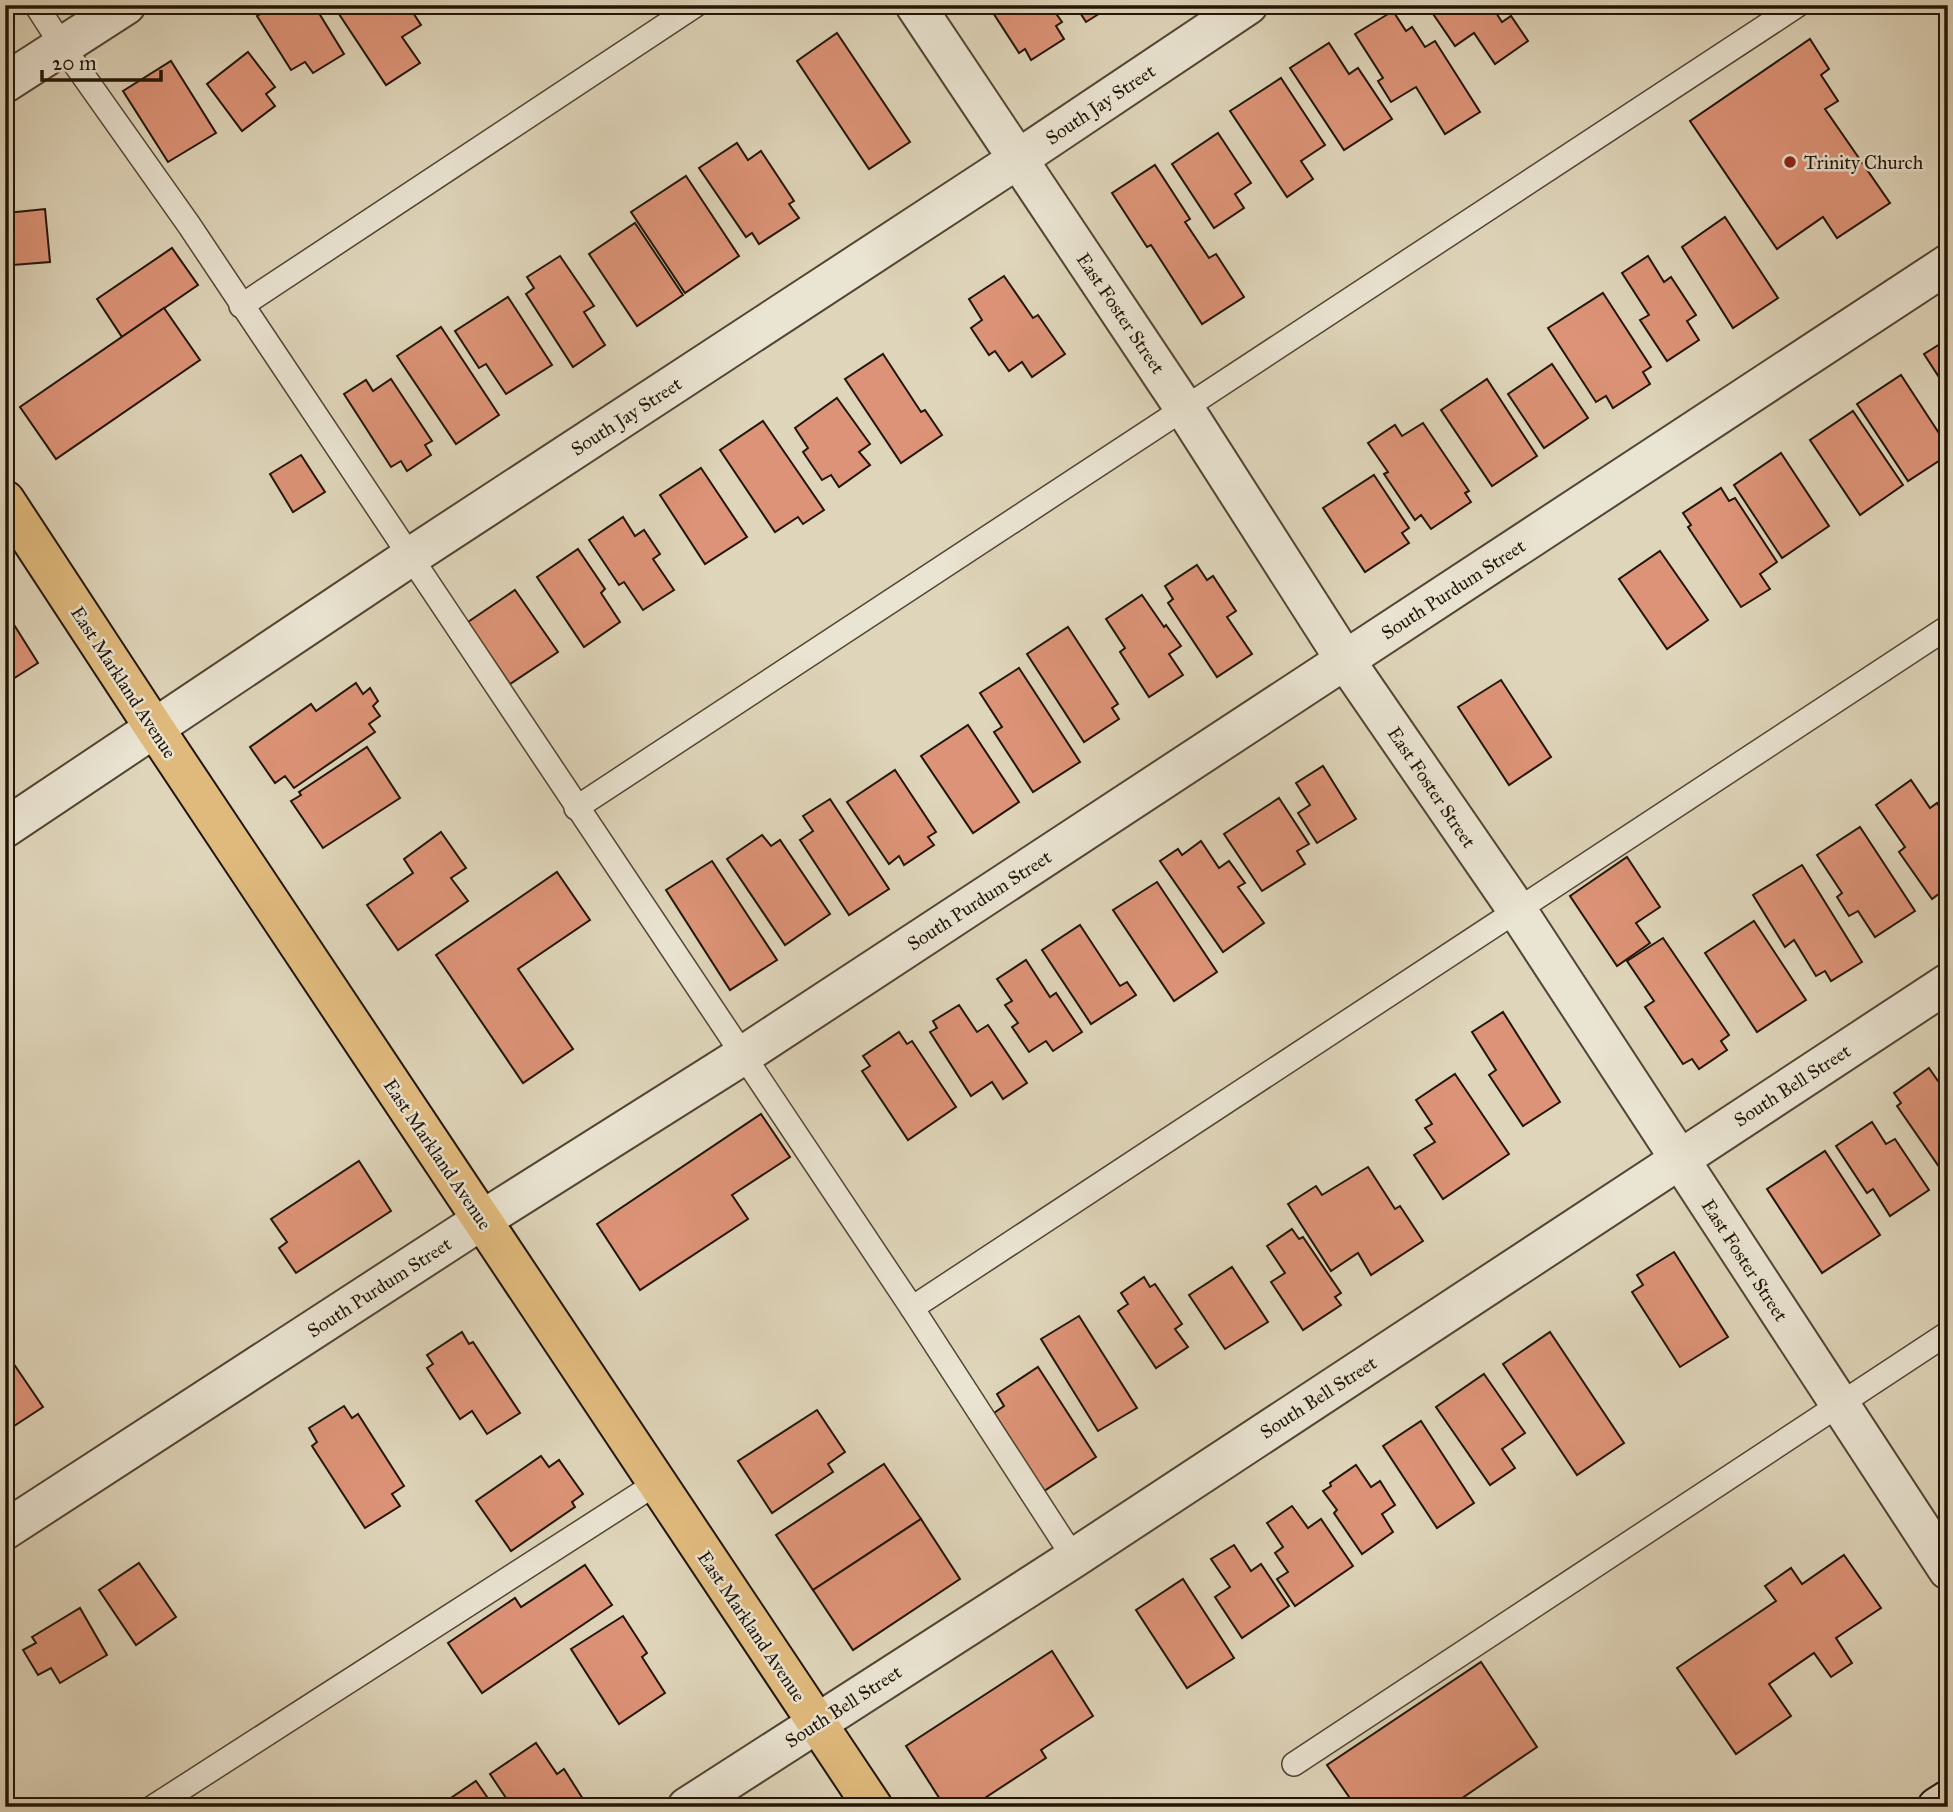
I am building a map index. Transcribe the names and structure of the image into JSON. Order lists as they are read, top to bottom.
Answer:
{
  "streets": {
    "main road": ["East Markland Avenue"],
    "street": [
      "South Jay Street",
      "East Foster Street",
      "South Purdum Street",
      "South Bell Street"
    ]
  },
  "crossings": [
    ["South Jay Street", "East Foster Street"],
    ["South Jay Street", "East Markland Avenue"],
    ["East Foster Street", "South Purdum Street"],
    ["East Foster Street", "South Bell Street"],
    ["South Purdum Street", "East Markland Avenue"],
    ["East Markland Avenue", "South Bell Street"]
  ],
  "places": ["Trinity Church"],
  "scale_bar": "20 m"
}
